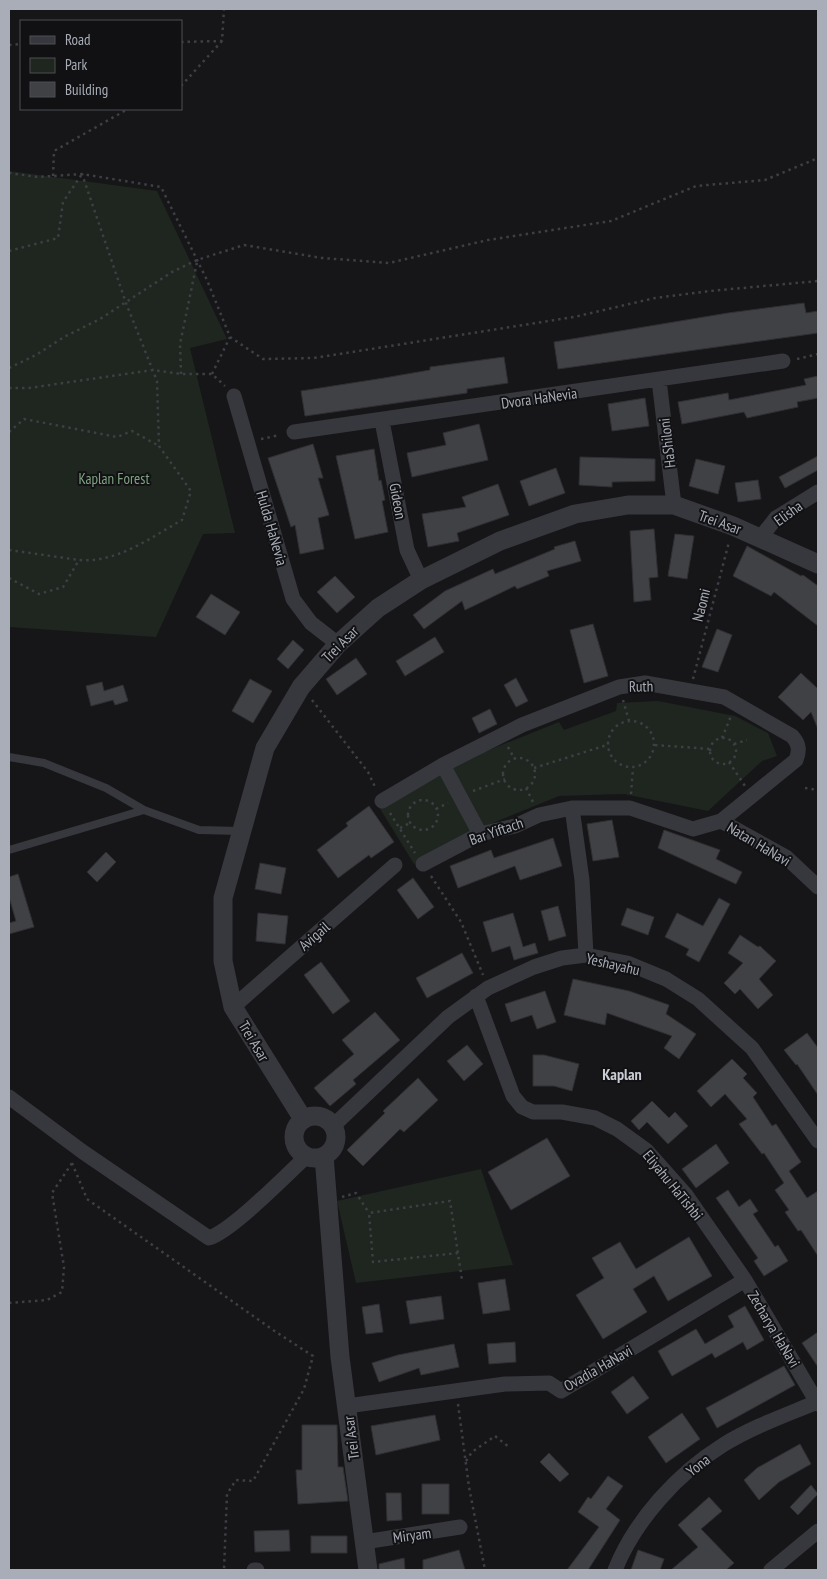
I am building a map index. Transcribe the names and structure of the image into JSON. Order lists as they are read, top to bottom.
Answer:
{
  "streets": {
    "street": [
      "Dvora HaNevia",
      "HaShiloni",
      "Gideon",
      "Elisha",
      "Trei Asar",
      "Hulda HaNevia",
      "Ruth",
      "Bar Yiftach",
      "Natan HaNavi",
      "Avigail",
      "Yeshayahu",
      "Eliyahu HaTishbi",
      "Zecharya HaNavi",
      "Ovadia HaNavi",
      "Yona",
      "Miryam"
    ],
    "path": ["Naomi"]
  },
  "crossings": [
    ["Dvora HaNevia", "HaShiloni"],
    ["Dvora HaNevia", "Gideon"],
    ["HaShiloni", "Trei Asar"],
    ["Gideon", "Trei Asar"],
    ["Elisha", "Trei Asar"],
    ["Trei Asar", "Hulda HaNevia"],
    ["Trei Asar", "Naomi"],
    ["Trei Asar", "Avigail"],
    ["Trei Asar", "Yeshayahu"],
    ["Trei Asar", "Ovadia HaNavi"],
    ["Trei Asar", "Miryam"],
    ["Naomi", "Ruth"],
    ["Ruth", "Bar Yiftach"],
    ["Ruth", "Natan HaNavi"],
    ["Bar Yiftach", "Natan HaNavi"],
    ["Yeshayahu", "Eliyahu HaTishbi"],
    ["Eliyahu HaTishbi", "Zecharya HaNavi"],
    ["Eliyahu HaTishbi", "Ovadia HaNavi"],
    ["Zecharya HaNavi", "Ovadia HaNavi"],
    ["Zecharya HaNavi", "Yona"]
  ],
  "districts": ["Kaplan"],
  "parks": ["Kaplan Forest"],
  "legend": ["Road", "Park", "Building"]
}
